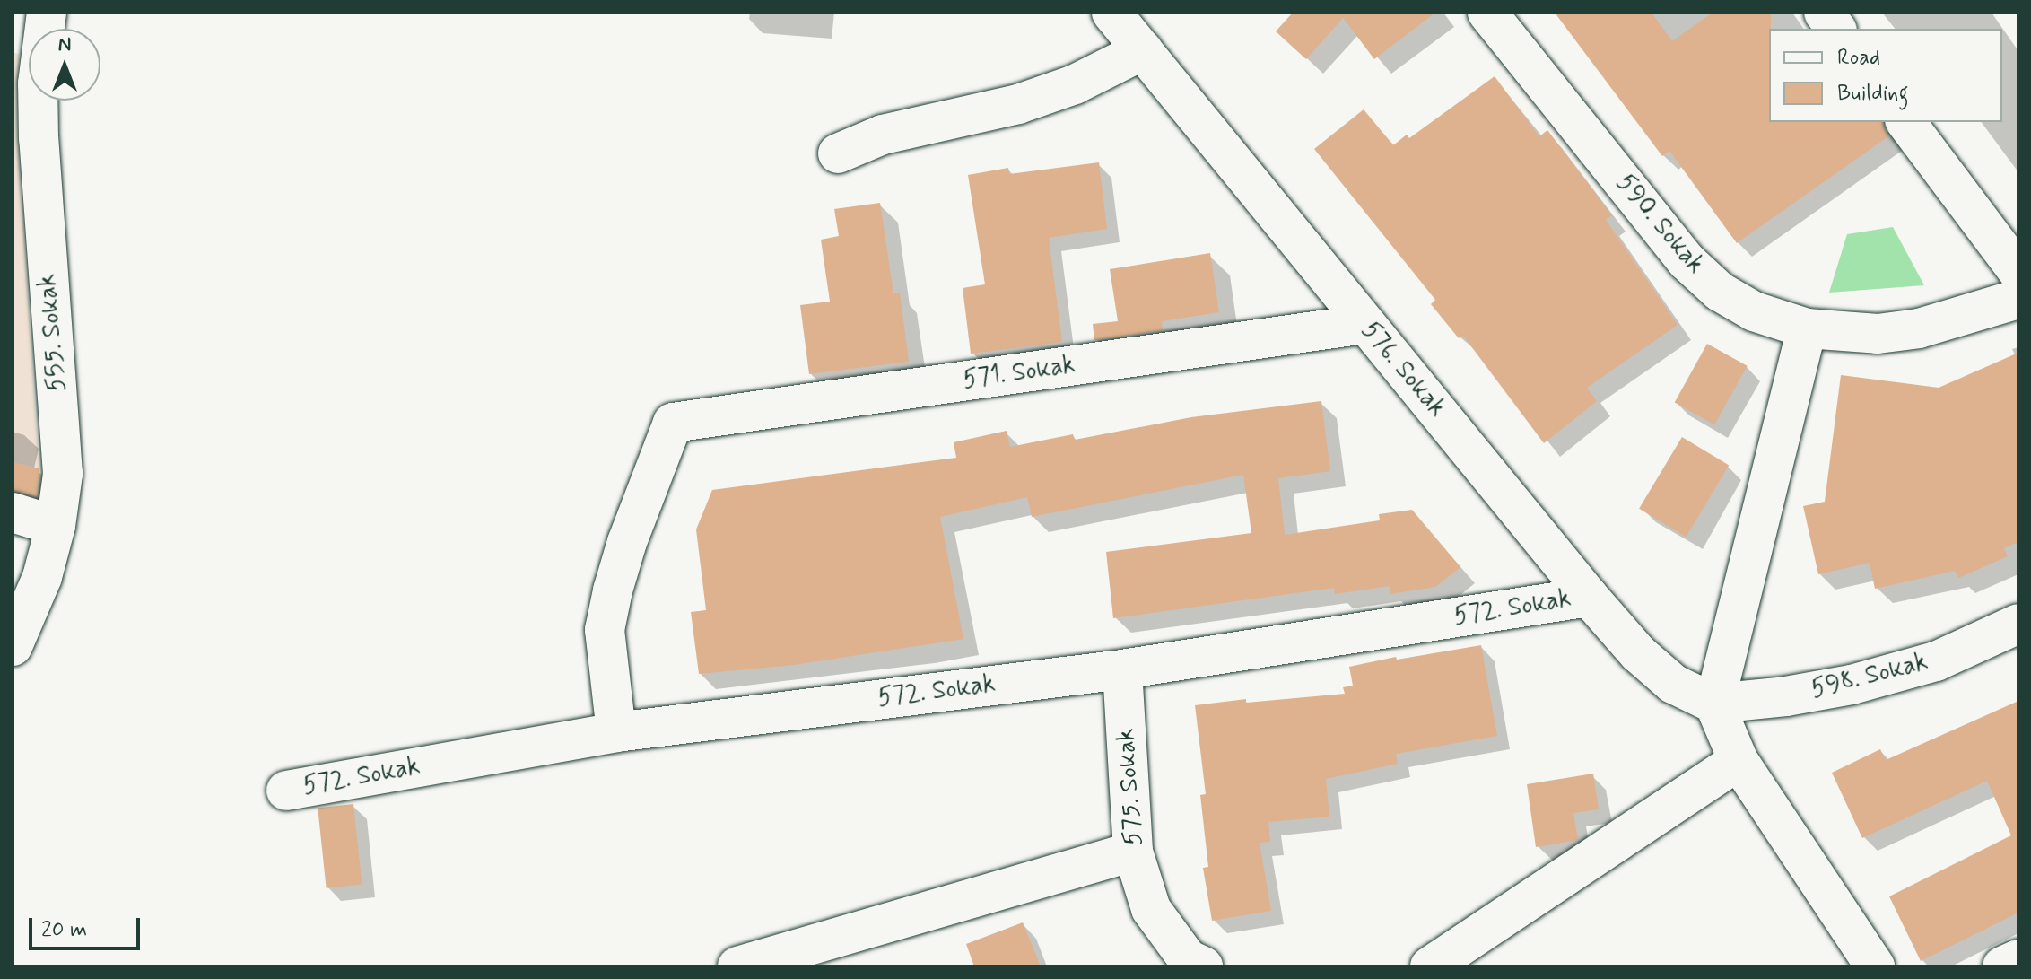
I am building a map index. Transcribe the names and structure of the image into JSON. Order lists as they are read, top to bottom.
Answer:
{
  "streets": {
    "street": [
      "590. Sokak",
      "555. Sokak",
      "576. Sokak",
      "571. Sokak",
      "572. Sokak",
      "598. Sokak",
      "575. Sokak"
    ]
  },
  "crossings": [
    ["576. Sokak", "571. Sokak"],
    ["576. Sokak", "572. Sokak"],
    ["576. Sokak", "598. Sokak"],
    ["571. Sokak", "572. Sokak"],
    ["572. Sokak", "575. Sokak"]
  ],
  "legend": ["Road", "Building"],
  "scale_bar": "20 m",
  "north": "top"
}
